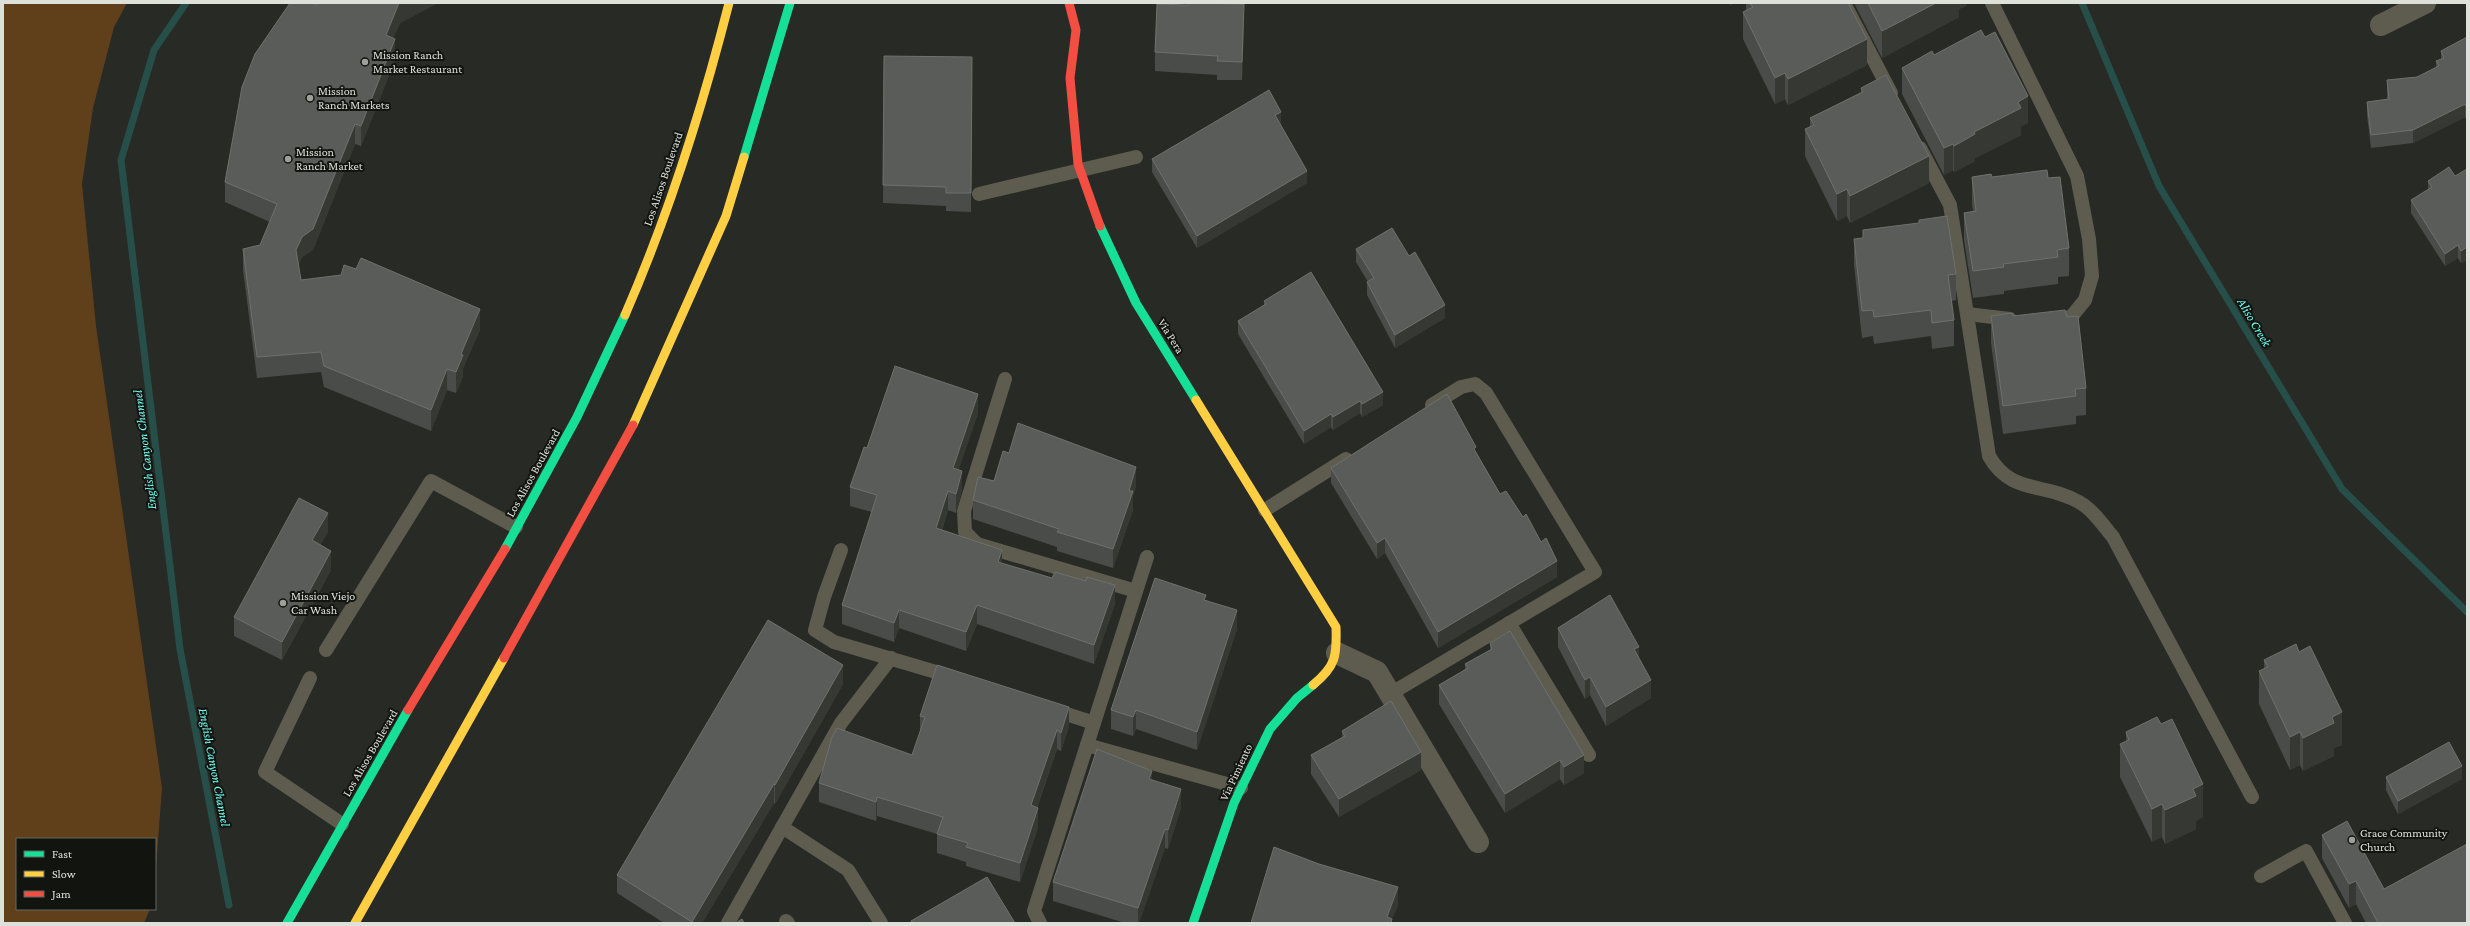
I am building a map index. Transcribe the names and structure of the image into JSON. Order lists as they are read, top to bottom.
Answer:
{
  "streets": {
    "main road": ["Los Alisos Boulevard", "Via Pera", "Via Pimiento"]
  },
  "crossings": [
    ["Via Pera", "Via Pimiento"]
  ],
  "water": ["Aliso Creek", "English Canyon Channel"],
  "places": [
    "Mission Ranch Market Restaurant",
    "Mission Ranch Markets",
    "Mission Ranch Market",
    "Mission Viejo Car Wash",
    "Grace Community Church"
  ],
  "legend": ["Fast", "Slow", "Jam"]
}
